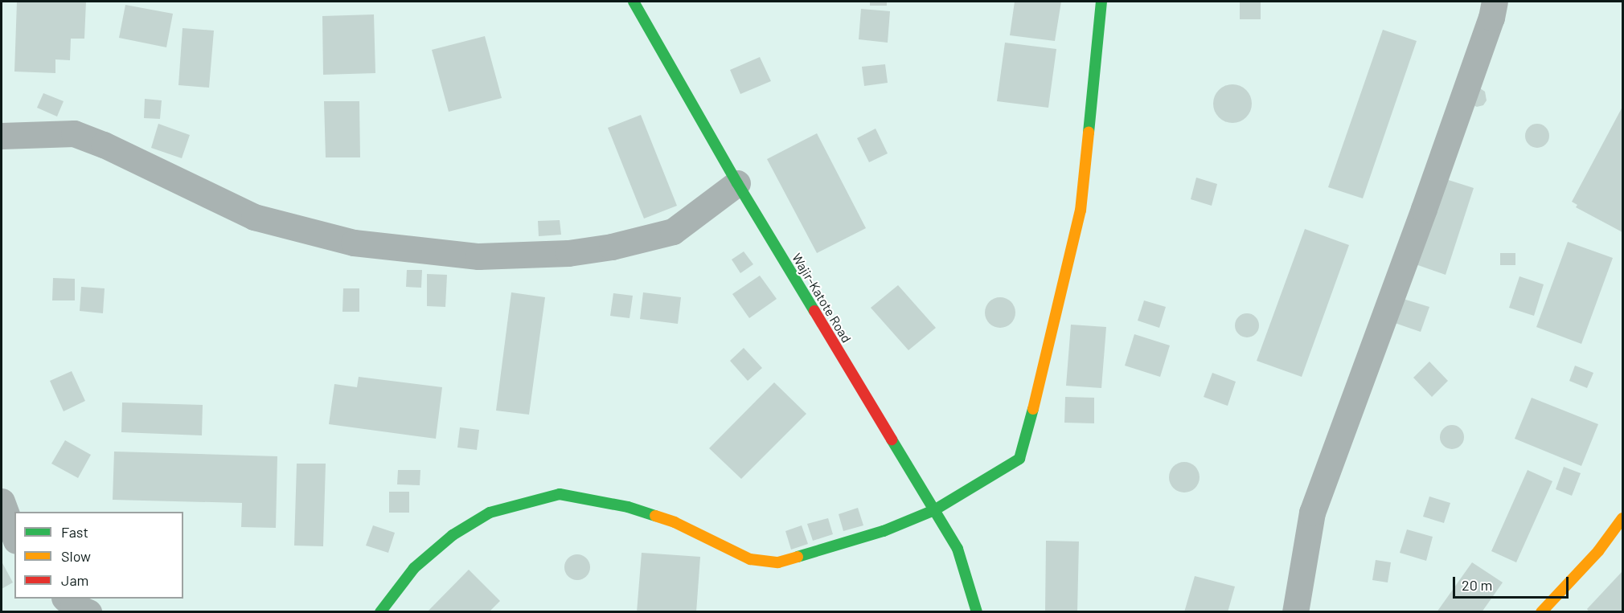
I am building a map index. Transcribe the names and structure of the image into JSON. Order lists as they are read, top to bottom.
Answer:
{
  "streets": {
    "street": ["Wajir-Katote Road"]
  },
  "legend": ["Fast", "Slow", "Jam"],
  "scale_bar": "20 m"
}
